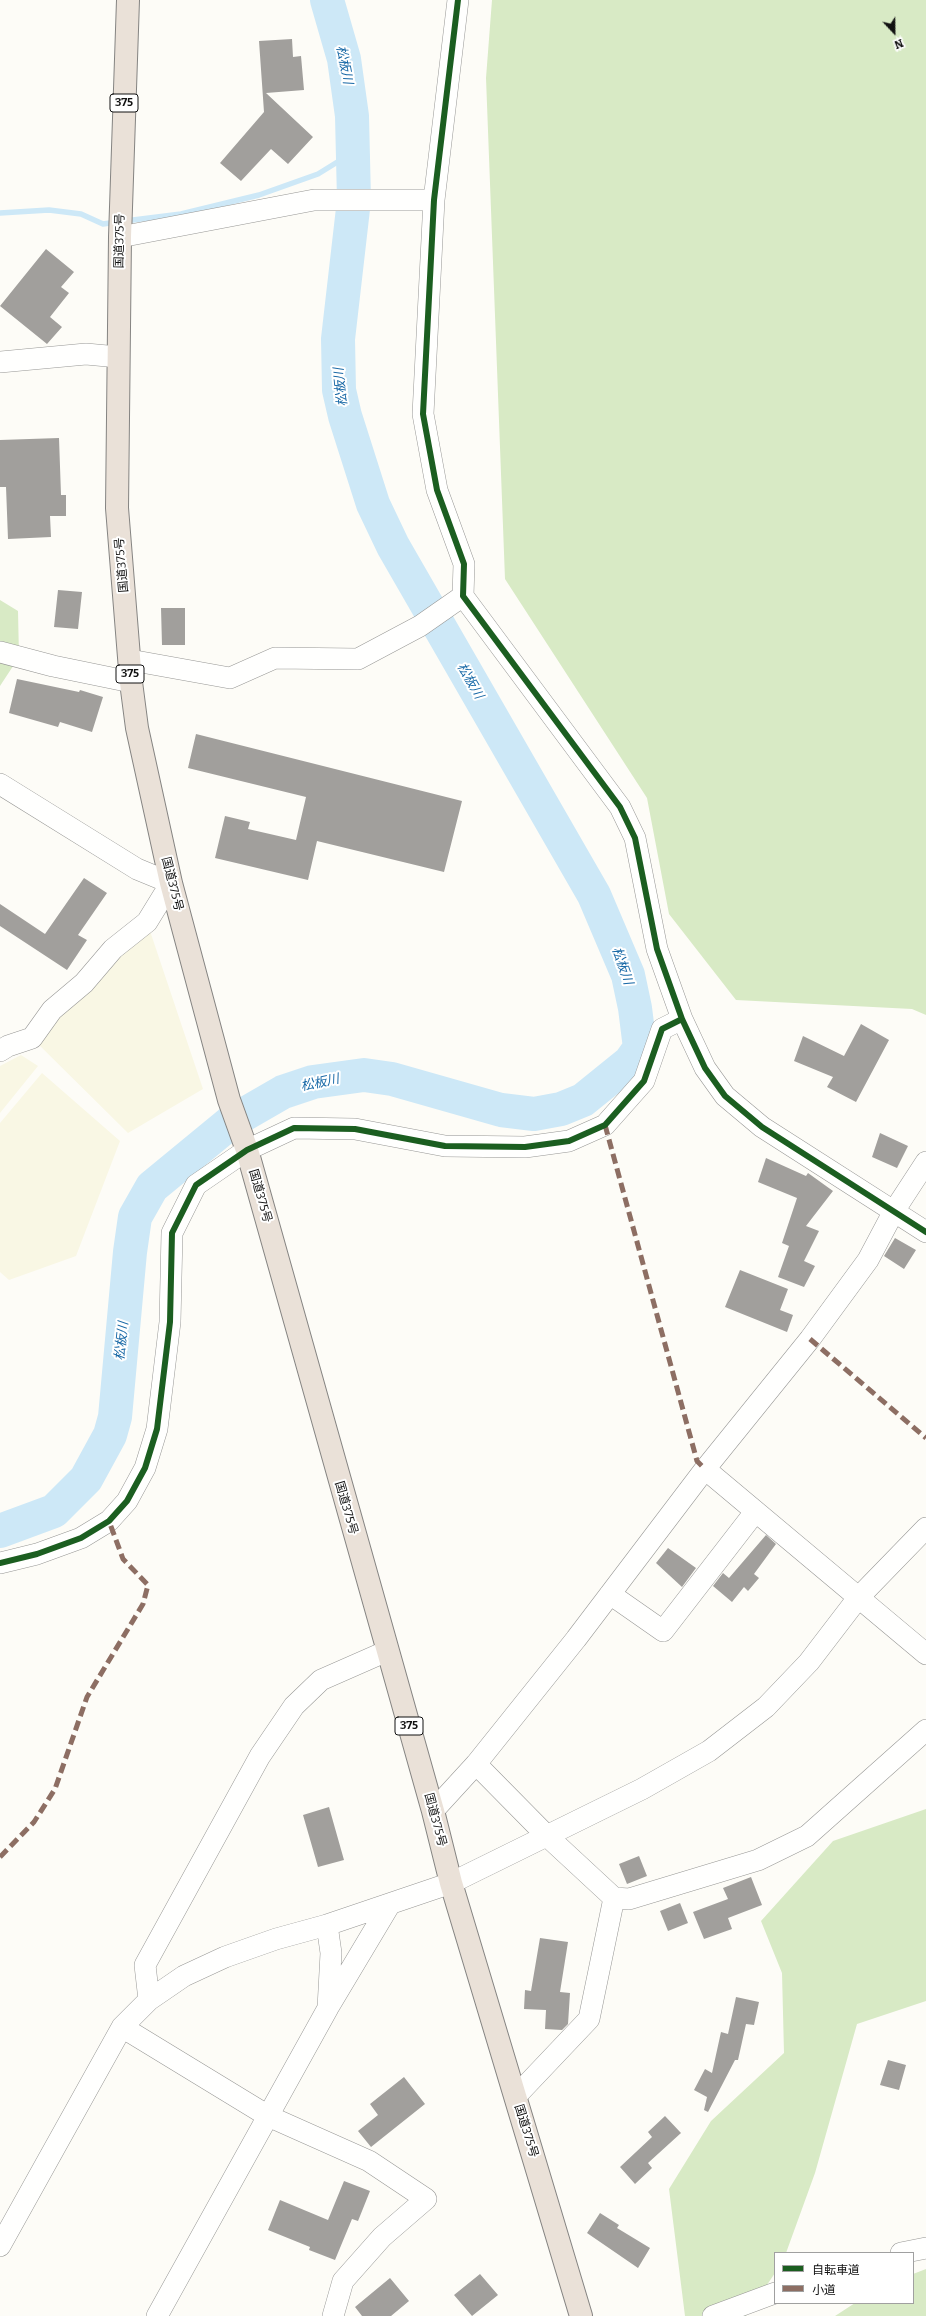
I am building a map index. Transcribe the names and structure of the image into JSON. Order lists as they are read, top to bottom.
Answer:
{
  "streets": {
    "highway": ["375", "国道375号"]
  },
  "water": ["松板川"],
  "legend": ["自転車道", "小道"],
  "north": "bottom"
}
